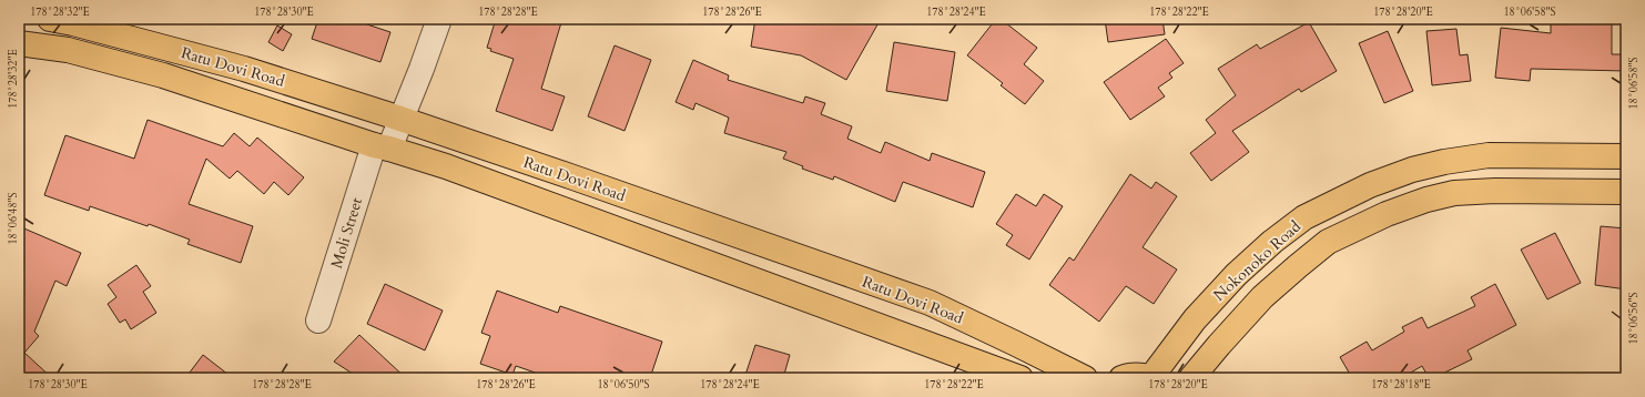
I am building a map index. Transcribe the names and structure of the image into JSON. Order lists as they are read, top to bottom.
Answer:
{
  "streets": {
    "main road": ["Ratu Dovi Road", "Nokonoko Road"],
    "street": ["Moli Street"]
  },
  "crossings": [
    ["Ratu Dovi Road", "Moli Street"]
  ],
  "coordinates": [
    "178°28'32\"E",
    "178°28'30\"E",
    "178°28'28\"E",
    "178°28'26\"E",
    "178°28'24\"E",
    "178°28'22\"E",
    "178°28'20\"E",
    "18°06'58\"S",
    "18°06'48\"S",
    "18°06'56\"S",
    "18°06'50\"S",
    "178°28'18\"E"
  ]
}
